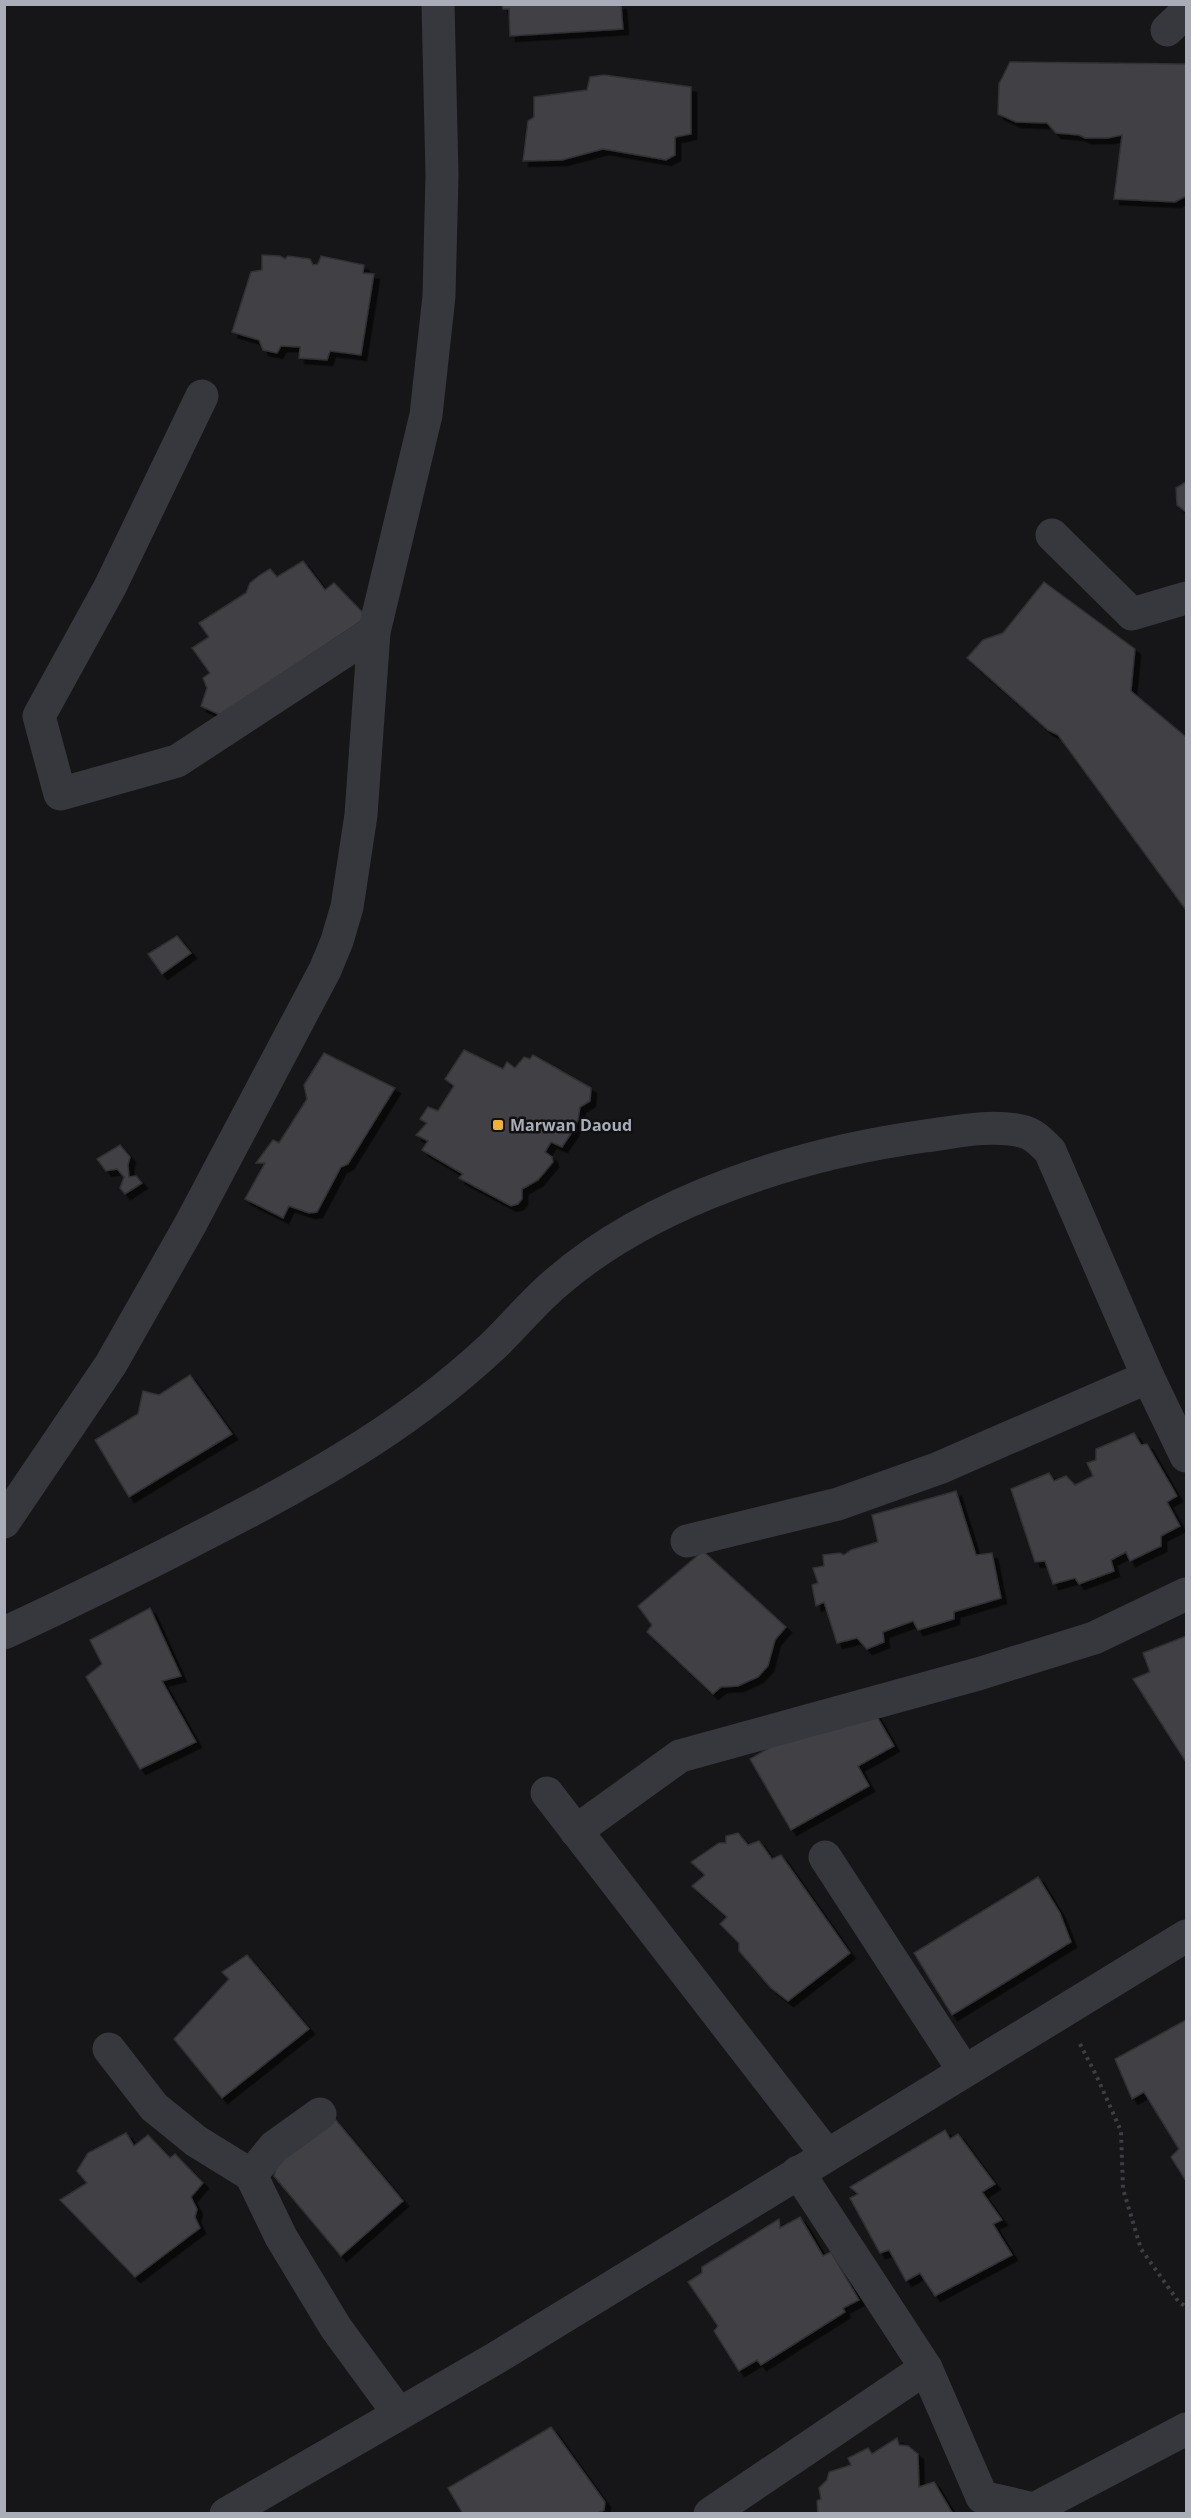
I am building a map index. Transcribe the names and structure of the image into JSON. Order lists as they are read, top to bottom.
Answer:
{
  "places": {
    "transit": ["Marwan Daoud"]
  }
}
